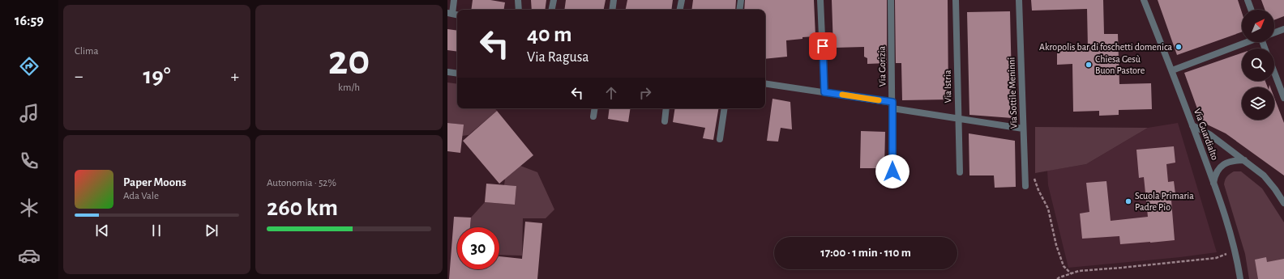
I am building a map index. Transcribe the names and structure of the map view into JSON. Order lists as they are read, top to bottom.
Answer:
{
  "streets": {
    "street": [
      "Via Gorizia",
      "Via Istria",
      "Via Sottile Meninni",
      "Via Guardialto"
    ]
  },
  "places": ["Akropolis bar di foschetti domenica", "Chiesa Gesù Buon Pastore", "Scuola Primaria Padre Pio"],
  "north": "top right",
  "page": {
    "tabs": "16:59",
    "tile": [
      "Clima",
      ["20", "km/h"],
      ["Autonomia · 52%", "260 km"]
    ],
    "turn": ["40 m", "Via Ragusa"],
    "heat": ["−", "19°", "+"],
    "song": ["Paper Moons", "Ada Vale"],
    "limit": "30",
    "trip": "17:00 · 1 min · 110 m"
  }
}
